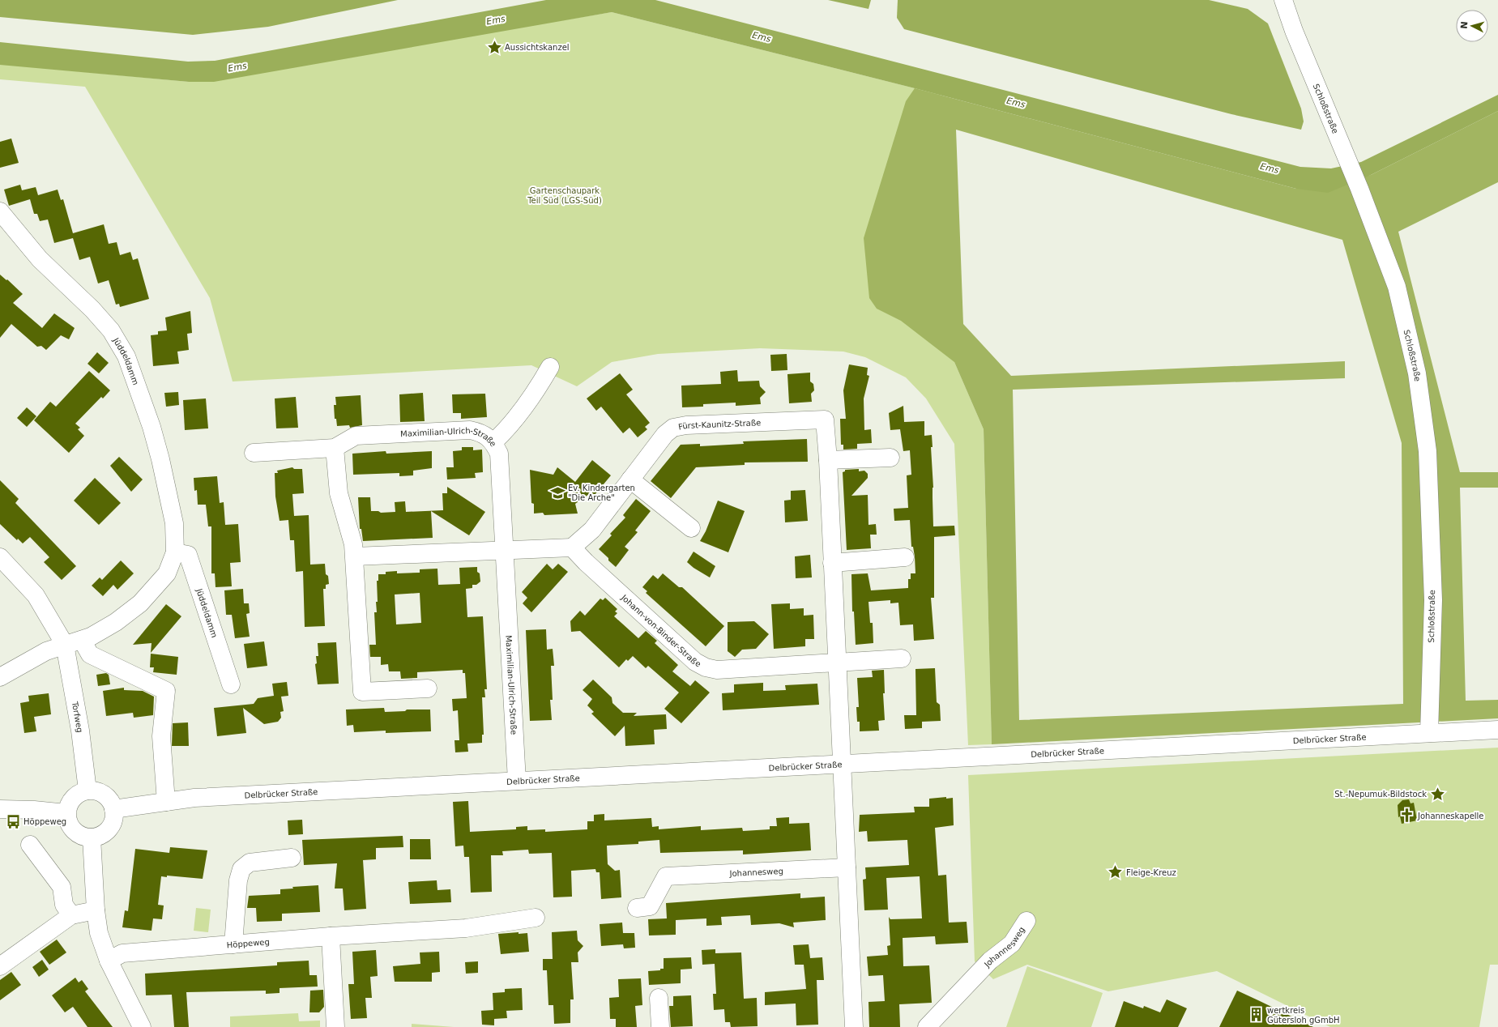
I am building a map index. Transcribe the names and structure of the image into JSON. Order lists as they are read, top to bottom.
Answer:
{
  "streets": {
    "street": [
      "Schloßstraße",
      "Jüddeldamm",
      "Fürst-Kaunitz-Straße",
      "Maximilian-Ulrich-Straße",
      "Johann-von-Binder-Straße",
      "Torfweg",
      "Delbrücker Straße",
      "Johannesweg",
      "Höppeweg"
    ]
  },
  "crossings": [
    ["Schloßstraße", "Delbrücker Straße"],
    ["Jüddeldamm", "Torfweg"],
    ["Fürst-Kaunitz-Straße", "Johann-von-Binder-Straße"],
    ["Fürst-Kaunitz-Straße", "Delbrücker Straße"],
    ["Maximilian-Ulrich-Straße", "Delbrücker Straße"],
    ["Torfweg", "Delbrücker Straße"]
  ],
  "water": ["Ems"],
  "parks": ["Gartenschaupark Teil Süd (LGS-Süd)"],
  "places": {
    "place": ["Aussichtskanzel", "St.-Nepumuk-Bildstock", "Fleige-Kreuz"],
    "school or university": ["Ev. Kindergarten \"Die Arche\""],
    "church": ["Johanneskapelle"],
    "bus stop": ["Höppeweg"],
    "building": ["wertkreis Gütersloh gGmbH"]
  },
  "north": "left"
}
